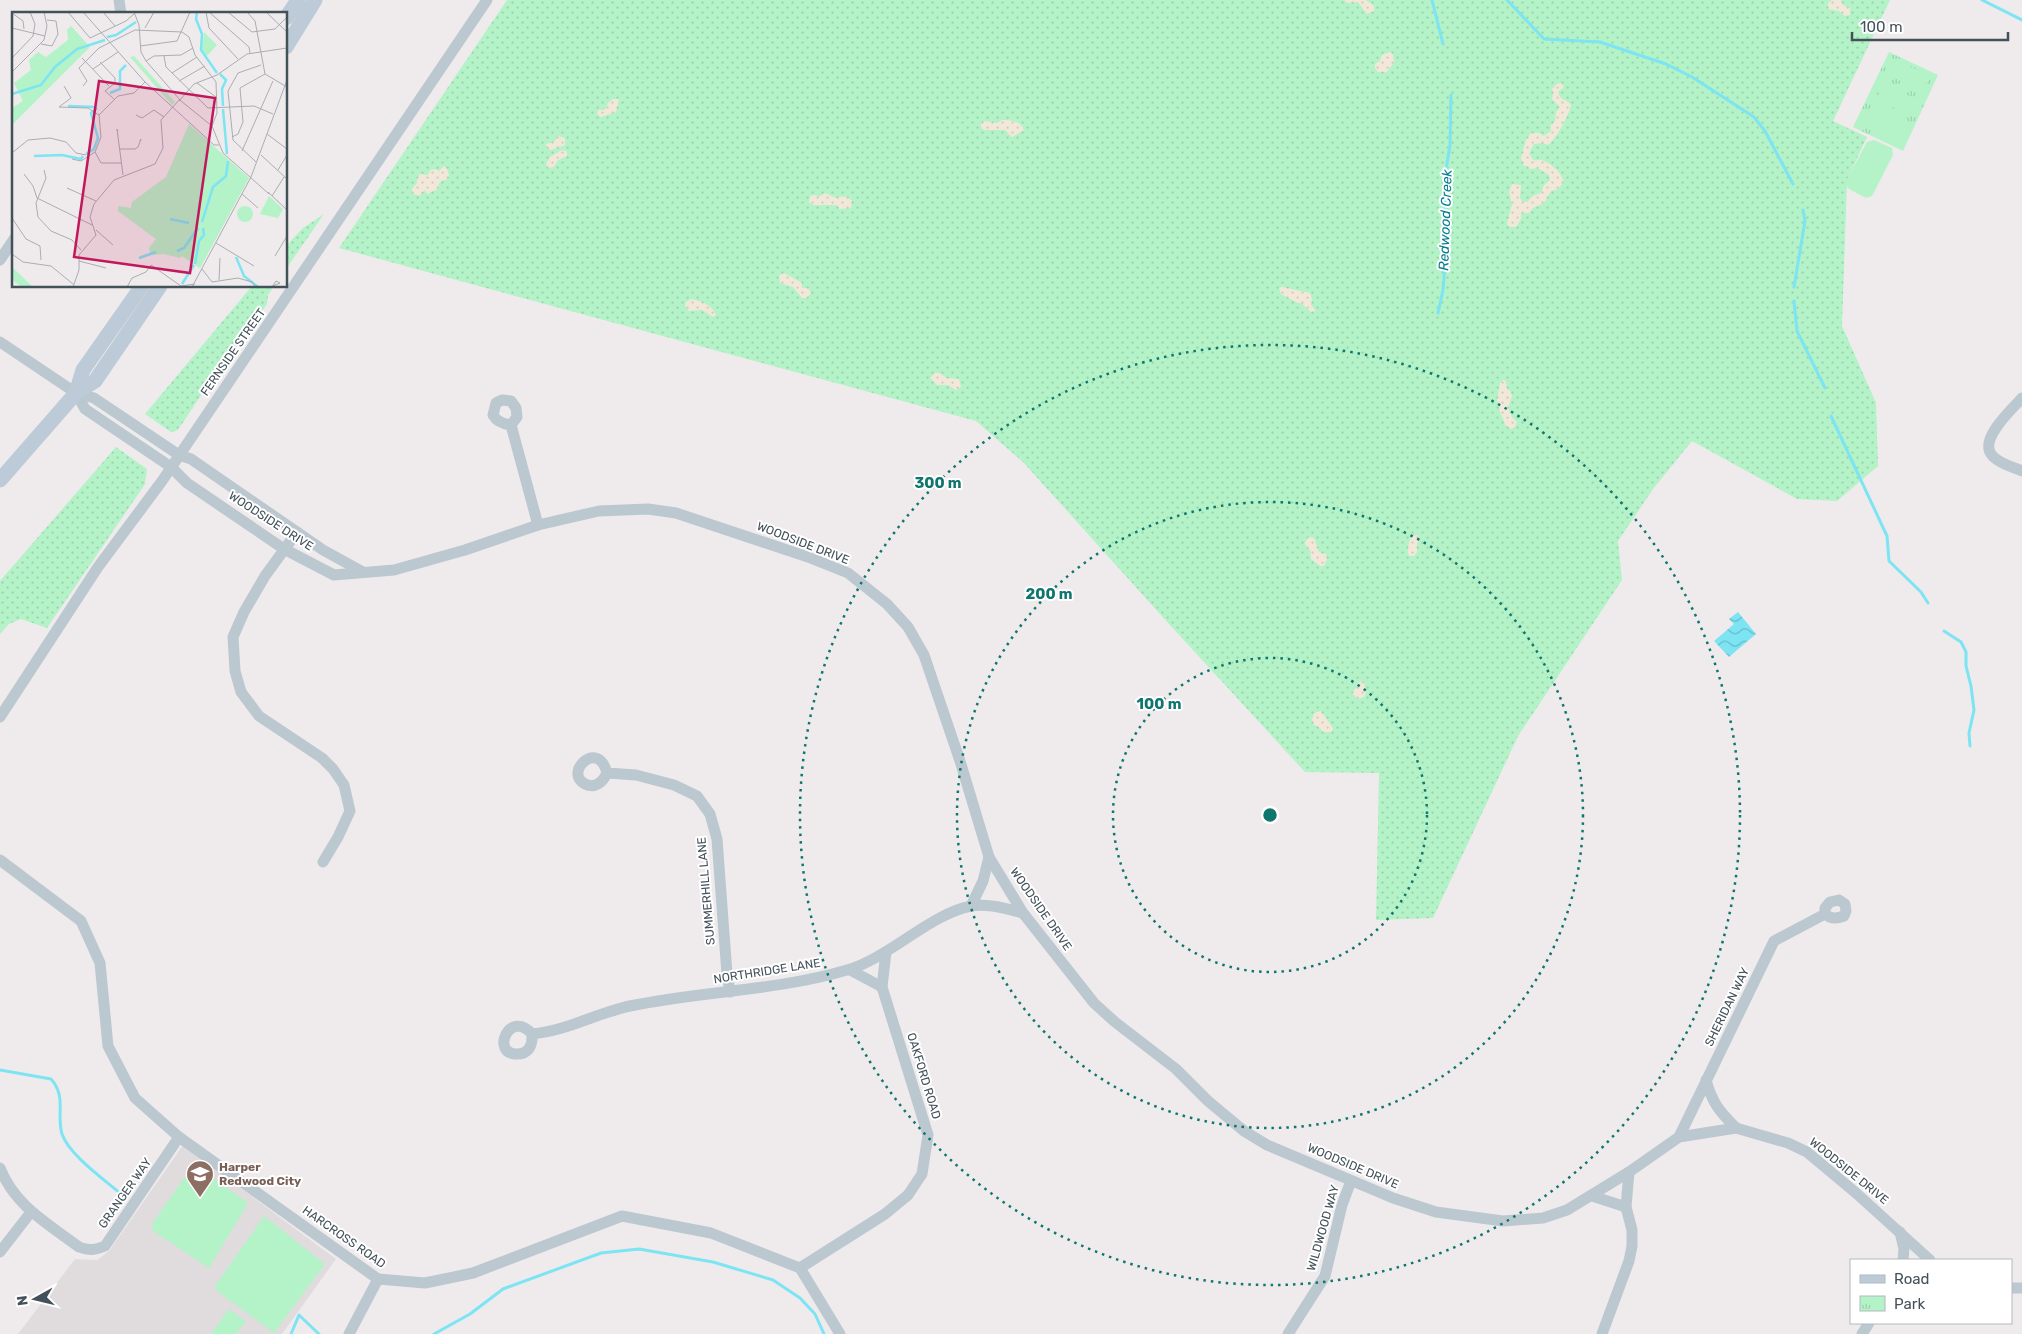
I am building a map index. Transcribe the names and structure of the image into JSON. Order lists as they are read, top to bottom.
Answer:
{
  "streets": {
    "street": [
      "FERNSIDE STREET",
      "WOODSIDE DRIVE",
      "SUMMERHILL LANE",
      "NORTHRIDGE LANE",
      "SHERIDAN WAY",
      "OAKFORD ROAD",
      "GRANGER WAY",
      "WILDWOOD WAY",
      "HARCROSS ROAD"
    ]
  },
  "crossings": [
    ["FERNSIDE STREET", "WOODSIDE DRIVE"],
    ["WOODSIDE DRIVE", "NORTHRIDGE LANE"],
    ["WOODSIDE DRIVE", "SHERIDAN WAY"],
    ["WOODSIDE DRIVE", "WILDWOOD WAY"],
    ["SUMMERHILL LANE", "NORTHRIDGE LANE"],
    ["NORTHRIDGE LANE", "OAKFORD ROAD"],
    ["OAKFORD ROAD", "HARCROSS ROAD"],
    ["GRANGER WAY", "HARCROSS ROAD"]
  ],
  "water": ["Redwood Creek"],
  "places": {
    "school or university": ["Harper Redwood City"]
  },
  "legend": ["Road", "Park"],
  "scale_bar": "100 m",
  "north": "left",
  "rings": ["300 m", "200 m", "100 m"]
}
